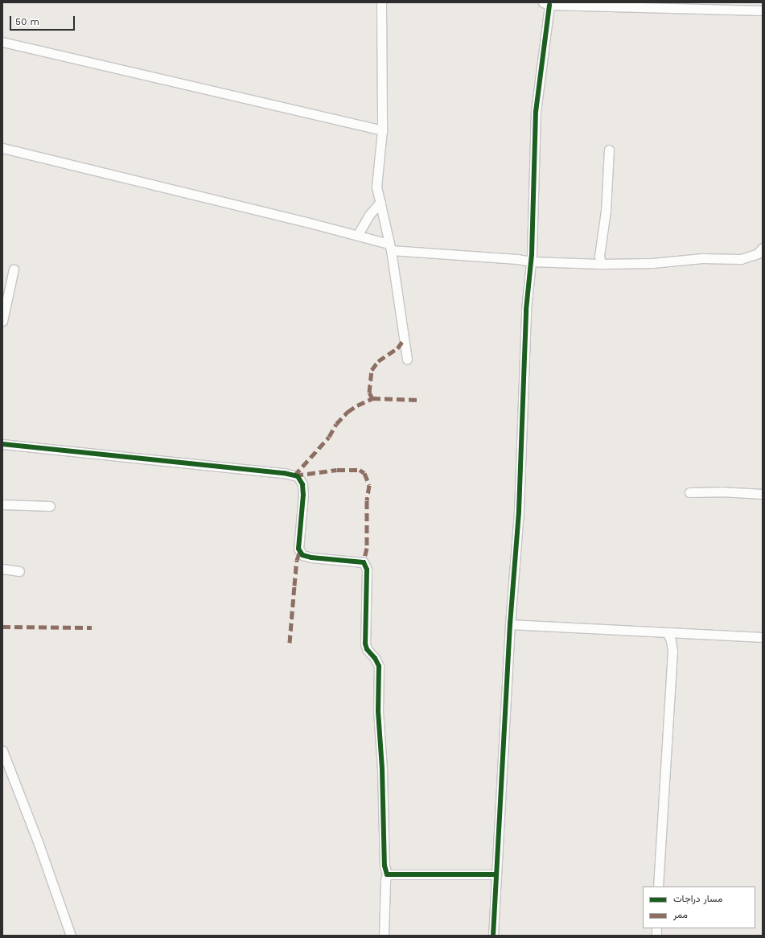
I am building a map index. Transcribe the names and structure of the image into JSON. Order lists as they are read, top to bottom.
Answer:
{
  "legend": ["مسار دراجات", "ممر"],
  "scale_bar": "50 m"
}
